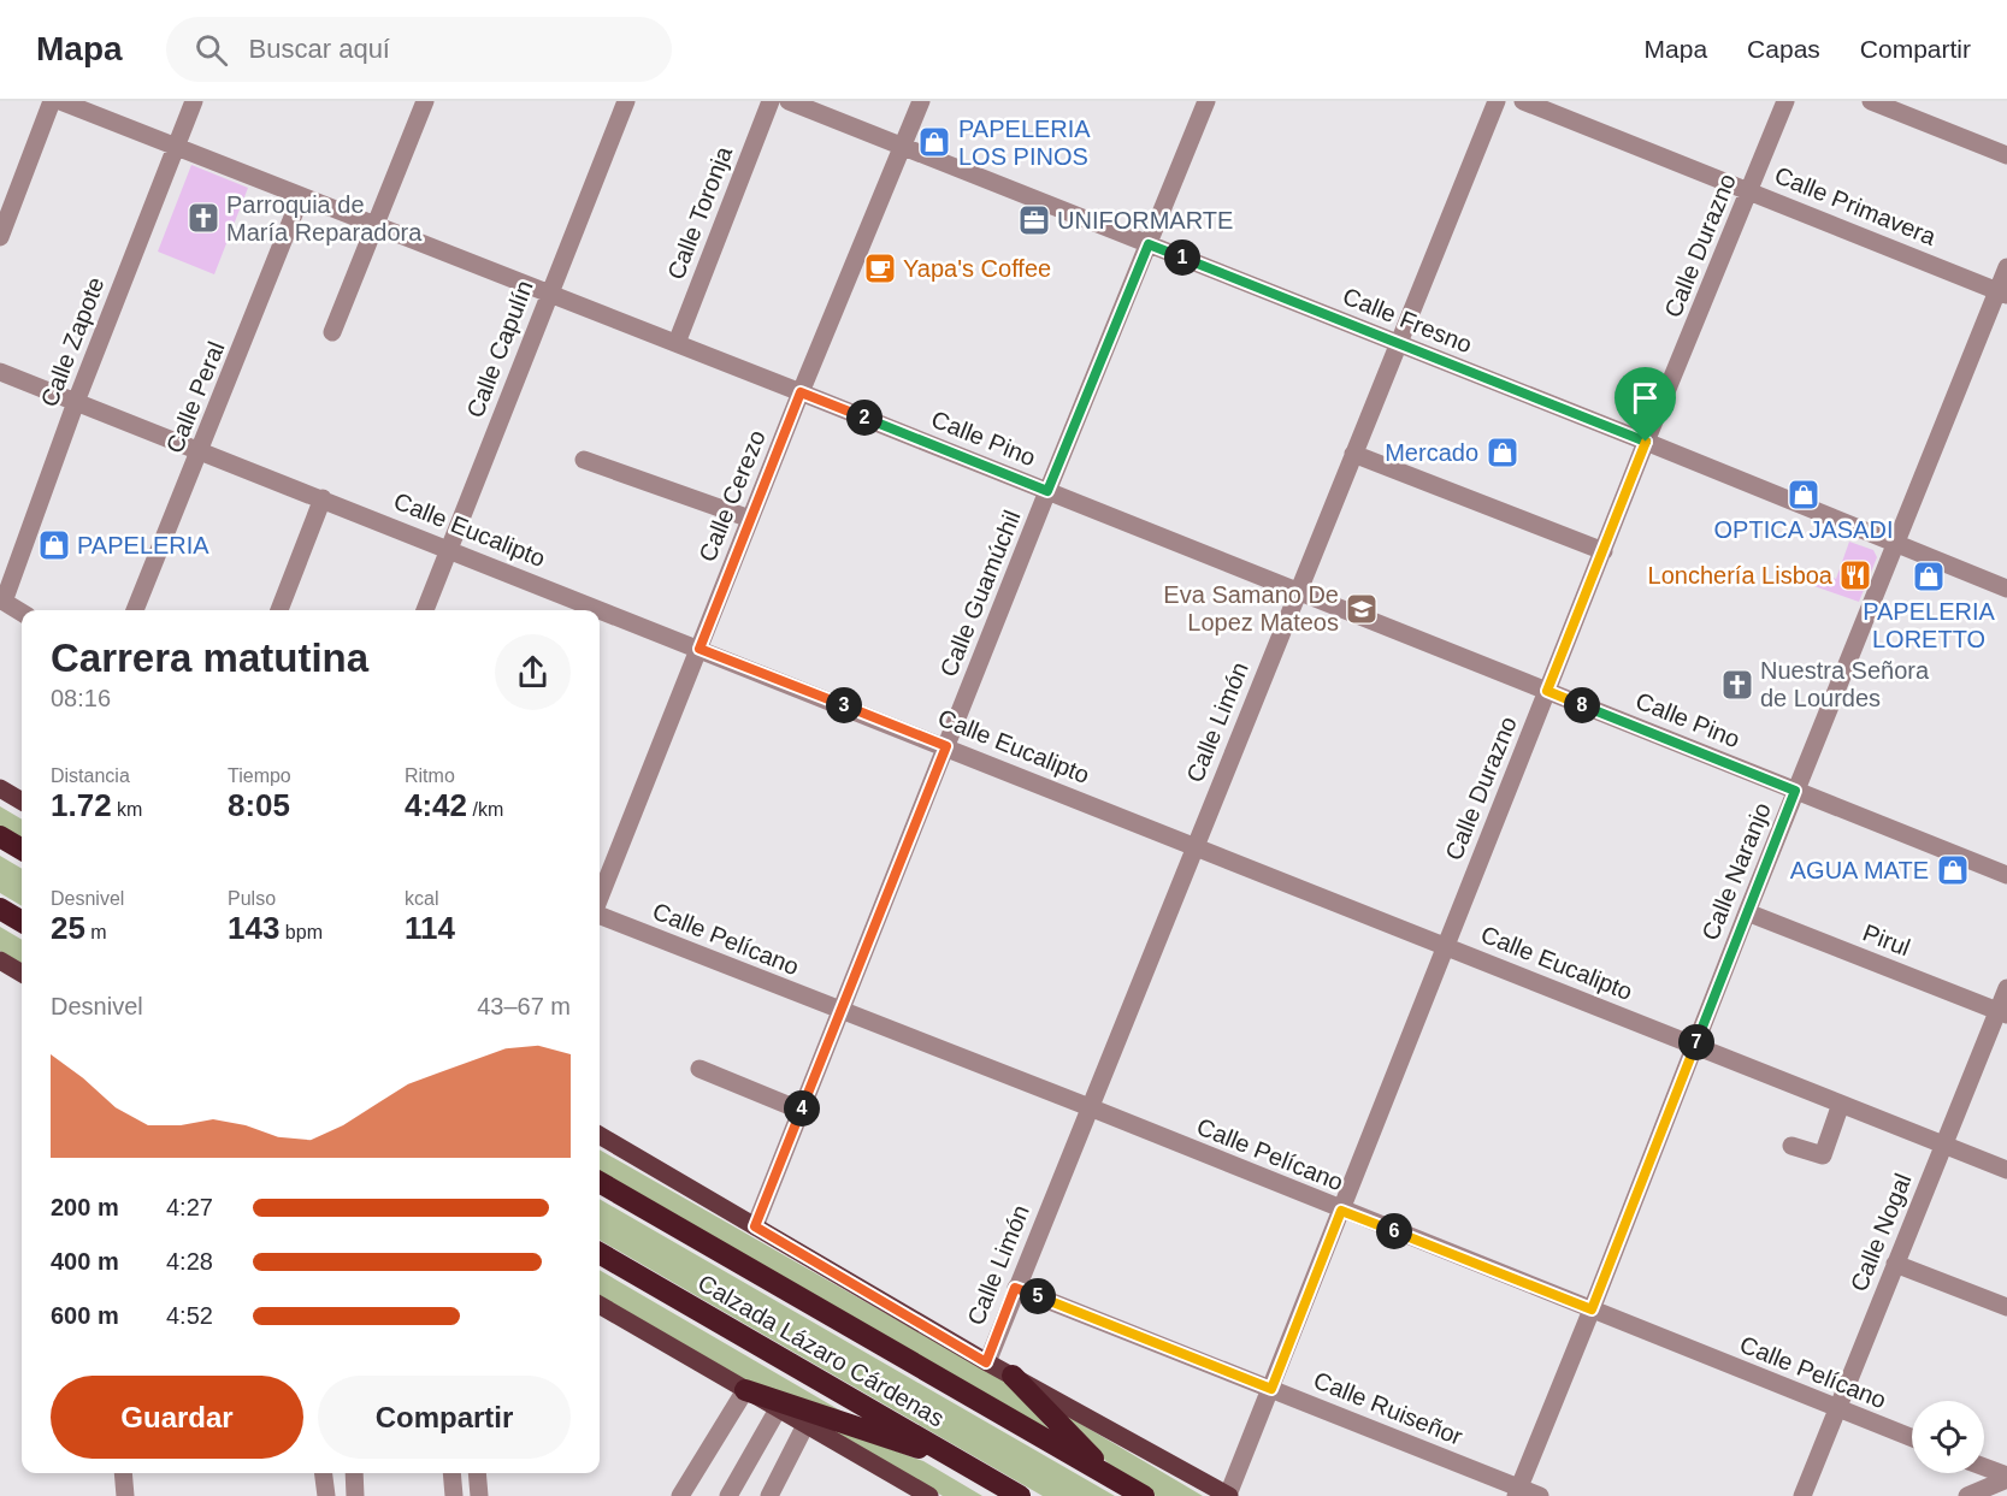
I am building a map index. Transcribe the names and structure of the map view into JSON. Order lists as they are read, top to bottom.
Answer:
{
  "streets": {
    "highway": ["Calzada Lázaro Cárdenas"],
    "street": [
      "Calle Primavera",
      "Calle Toronja",
      "Calle Durazno",
      "Calle Fresno",
      "Calle Zapote",
      "Calle Capulín",
      "Calle Peral",
      "Calle Pino",
      "Calle Cerezo",
      "Calle Eucalipto",
      "Calle Guamúchil",
      "Calle Limón",
      "Calle Naranjo",
      "Calle Pelícano",
      "Pirul",
      "Calle Nogal",
      "Calle Ruiseñor"
    ]
  },
  "crossings": [
    ["Calle Primavera", "Calle Durazno"],
    ["Calle Primavera", "Calle Naranjo"],
    ["Calle Toronja", "Calle Pino"],
    ["Calle Durazno", "Calle Fresno"],
    ["Calle Durazno", "Calle Pino"],
    ["Calle Durazno", "Calle Eucalipto"],
    ["Calle Durazno", "Calle Pelícano"],
    ["Calle Durazno", "Calle Ruiseñor"],
    ["Calle Fresno", "Calle Cerezo"],
    ["Calle Fresno", "Calle Guamúchil"],
    ["Calle Fresno", "Calle Limón"],
    ["Calle Fresno", "Calle Naranjo"],
    ["Calle Zapote", "Calle Pino"],
    ["Calle Zapote", "Calle Eucalipto"],
    ["Calle Capulín", "Calle Pino"],
    ["Calle Capulín", "Calle Eucalipto"],
    ["Calle Peral", "Calle Pino"],
    ["Calle Peral", "Calle Eucalipto"],
    ["Calle Pino", "Calle Cerezo"],
    ["Calle Pino", "Calle Guamúchil"],
    ["Calle Pino", "Calle Limón"],
    ["Calle Pino", "Calle Naranjo"],
    ["Calle Cerezo", "Calle Eucalipto"],
    ["Calle Eucalipto", "Calle Guamúchil"],
    ["Calle Eucalipto", "Calle Limón"],
    ["Calle Eucalipto", "Calle Naranjo"],
    ["Calle Eucalipto", "Calle Nogal"],
    ["Calle Guamúchil", "Calle Pelícano"],
    ["Calle Limón", "Calle Pelícano"],
    ["Calle Limón", "Calle Ruiseñor"],
    ["Calle Naranjo", "Calle Pelícano"],
    ["Calle Naranjo", "Pirul"],
    ["Calle Naranjo", "Calle Ruiseñor"],
    ["Calle Pelícano", "Calle Nogal"],
    ["Pirul", "Calle Nogal"]
  ],
  "places": {
    "shop": [
      "PAPELERIA LOS PINOS",
      "Mercado",
      "OPTICA JASADI",
      "PAPELERIA",
      "PAPELERIA LORETTO",
      "AGUA MATE"
    ],
    "church": ["Parroquia de María Reparadora", "Nuestra Señora de Lourdes"],
    "office": ["UNIFORMARTE"],
    "cafe": ["Yapa's Coffee"],
    "restaurant": ["Lonchería Lisboa"],
    "school or university": ["Eva Samano De Lopez Mateos"]
  },
  "page": {
    "header": "Mapa",
    "search": "Buscar aquí",
    "nav": ["Mapa", "Capas", "Compartir"],
    "pins": [
      "1",
      "2",
      "3",
      "8",
      "7",
      "4",
      "6",
      "5"
    ],
    "heading": ["Carrera matutina", "08:16"],
    "stats": [
      ["Distancia", "1.72 km"],
      ["Tiempo", "8:05"],
      ["Ritmo", "4:42 /km"],
      ["Desnivel", "25 m"],
      ["Pulso", "143 bpm"],
      ["kcal", "114"]
    ],
    "chart": ["Desnivel", "43–67 m"],
    "list": [
      {
        "name": "200 m",
        "note": "4:27"
      },
      {
        "name": "400 m",
        "note": "4:28"
      },
      {
        "name": "600 m",
        "note": "4:52"
      }
    ],
    "buttons": ["Guardar", "Compartir"]
  }
}
